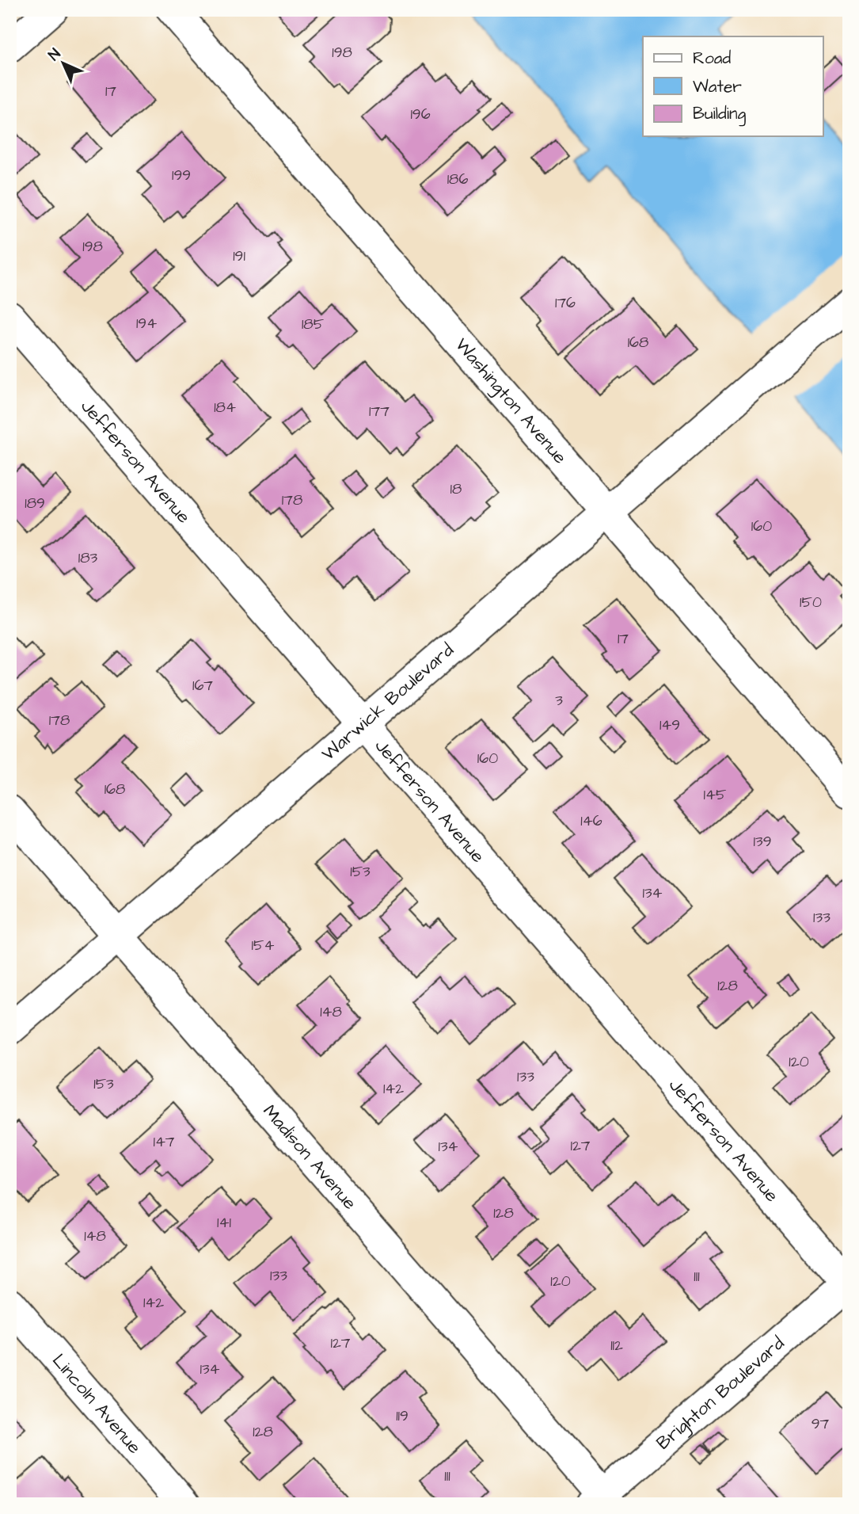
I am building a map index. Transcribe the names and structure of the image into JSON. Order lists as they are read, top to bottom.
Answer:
{
  "streets": {
    "street": [
      "Washington Avenue",
      "Jefferson Avenue",
      "Warwick Boulevard",
      "Madison Avenue",
      "Brighton Boulevard",
      "Lincoln Avenue"
    ]
  },
  "crossings": [
    ["Washington Avenue", "Warwick Boulevard"],
    ["Jefferson Avenue", "Warwick Boulevard"],
    ["Jefferson Avenue", "Brighton Boulevard"],
    ["Warwick Boulevard", "Madison Avenue"],
    ["Madison Avenue", "Brighton Boulevard"]
  ],
  "house_numbers": [
    "198",
    "17",
    "196",
    "199",
    "186",
    "198",
    "191",
    "176",
    "194",
    "185",
    "168",
    "184",
    "177",
    "18",
    "178",
    "189",
    "160",
    "183",
    "150",
    "17",
    "167",
    "3",
    "178",
    "149",
    "160",
    "168",
    "145",
    "146",
    "139",
    "153",
    "134",
    "133",
    "154",
    "128",
    "148",
    "120",
    "133",
    "153",
    "142",
    "147",
    "127",
    "134",
    "128",
    "141",
    "148",
    "133",
    "111",
    "120",
    "142",
    "127",
    "112",
    "134",
    "119",
    "97",
    "128",
    "111"
  ],
  "legend": ["Road", "Water", "Building"],
  "north": "top left"
}
